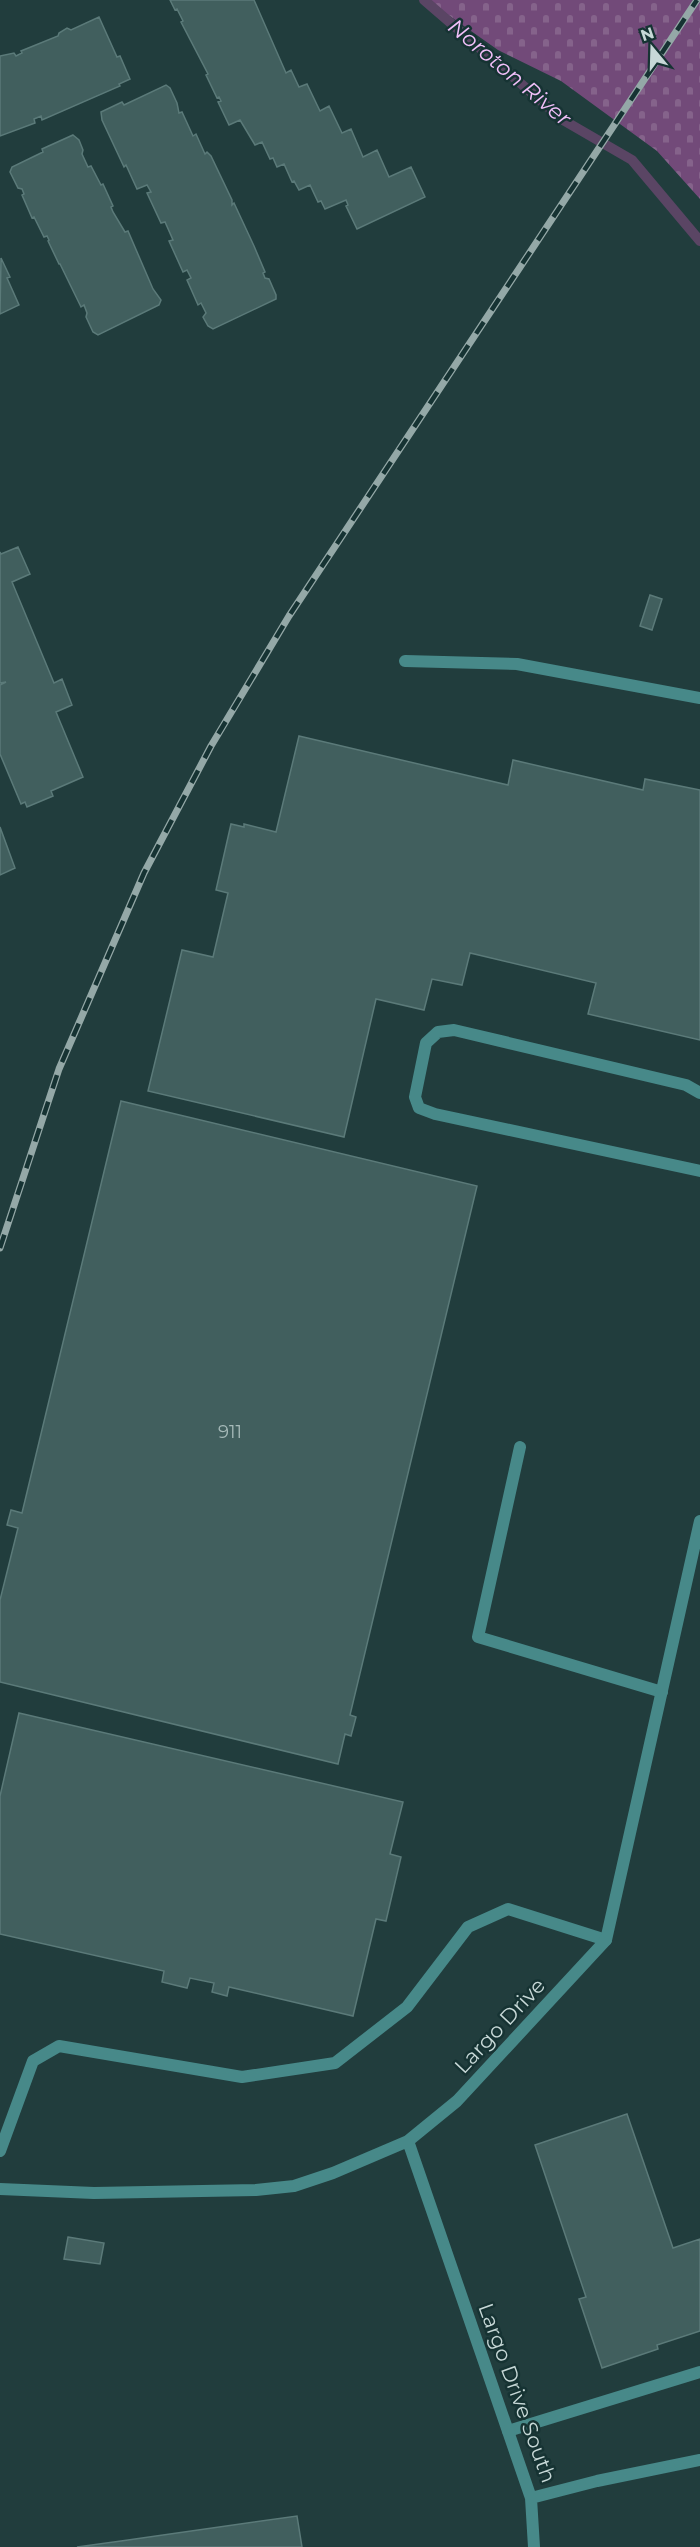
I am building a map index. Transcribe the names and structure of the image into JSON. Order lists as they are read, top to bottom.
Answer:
{
  "streets": {
    "street": ["Largo Drive", "Largo Drive South"]
  },
  "crossings": [
    ["Largo Drive", "Largo Drive South"]
  ],
  "water": ["Noroton River"],
  "house_numbers": ["911"],
  "north": "top"
}
